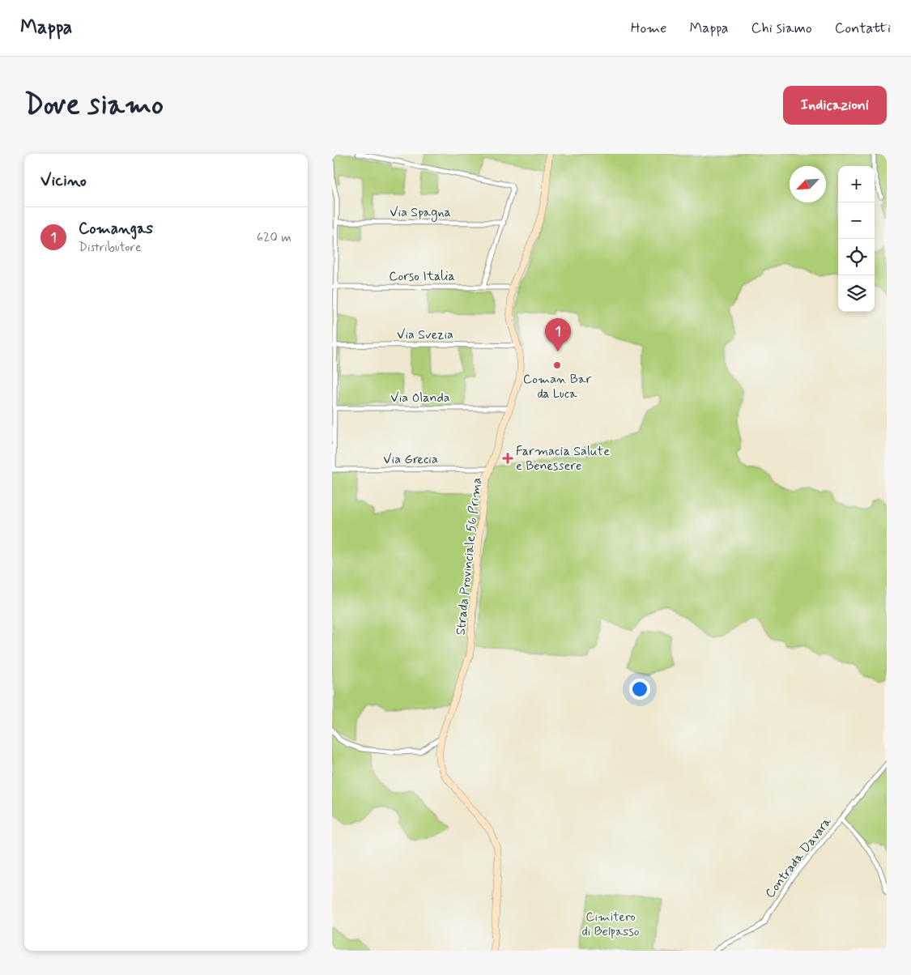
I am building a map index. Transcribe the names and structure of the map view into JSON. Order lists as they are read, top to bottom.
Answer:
{
  "streets": {
    "street": [
      "Via Spagna",
      "Corso Italia",
      "Via Svezia",
      "Via Olanda",
      "Via Grecia",
      "Strada Provinciale 56 Prima",
      "Contrada Davara"
    ]
  },
  "crossings": [
    ["Corso Italia", "Strada Provinciale 56 Prima"],
    ["Via Svezia", "Strada Provinciale 56 Prima"],
    ["Via Olanda", "Strada Provinciale 56 Prima"],
    ["Via Grecia", "Strada Provinciale 56 Prima"]
  ],
  "parks": ["Cimitero di Belpasso"],
  "places": {
    "other": ["Coman Bar da Luca"],
    "health": ["Farmacia Salute e Benessere"]
  },
  "north": "bottom left",
  "page": {
    "header": "Mappa",
    "nav": [
      "Home",
      "Mappa",
      "Chi siamo",
      "Contatti"
    ],
    "buttons": "Indicazioni",
    "title": "Dove siamo",
    "heading": "Vicino",
    "map_buttons": ["+", "−"],
    "list": [
      {
        "mark": "1",
        "name": "Comangas",
        "note": "Distributore",
        "value": "620 m"
      }
    ],
    "pins": "1"
  }
}
